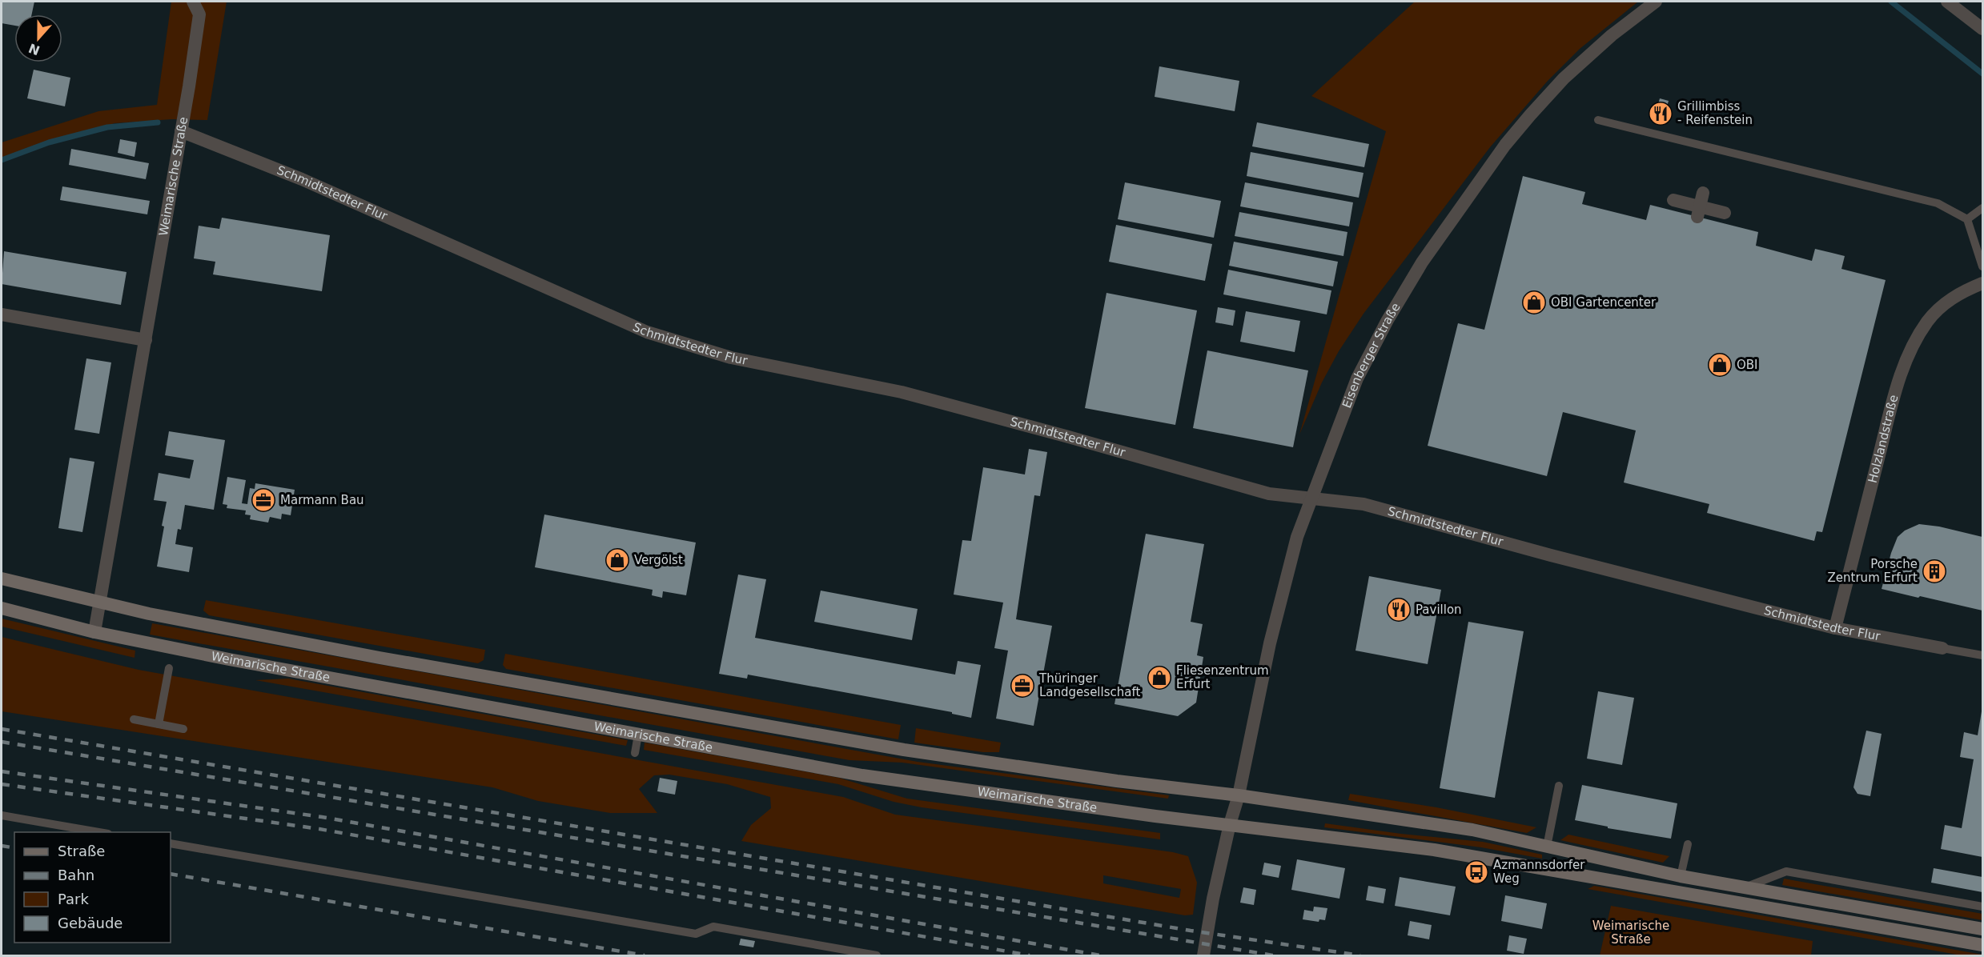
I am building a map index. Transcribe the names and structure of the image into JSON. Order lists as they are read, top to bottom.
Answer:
{
  "streets": {
    "main road": ["Weimarische Straße"],
    "street": ["Schmidtstedter Flur", "Eisenberger Straße", "Holzlandstraße"]
  },
  "crossings": [
    ["Weimarische Straße", "Schmidtstedter Flur"],
    ["Weimarische Straße", "Eisenberger Straße"],
    ["Schmidtstedter Flur", "Eisenberger Straße"],
    ["Schmidtstedter Flur", "Holzlandstraße"]
  ],
  "parks": ["Weimarische Straße"],
  "places": {
    "restaurant": ["Grillimbiss - Reifenstein", "Pavillon"],
    "shop": [
      "OBI Gartencenter",
      "OBI",
      "Vergölst",
      "Fliesenzentrum Erfurt"
    ],
    "office": ["Marmann Bau", "Thüringer Landgesellschaft"],
    "building": ["Porsche Zentrum Erfurt"],
    "bus stop": ["Azmannsdorfer Weg"]
  },
  "legend": [
    "Straße",
    "Bahn",
    "Park",
    "Gebäude"
  ],
  "north": "bottom"
}
